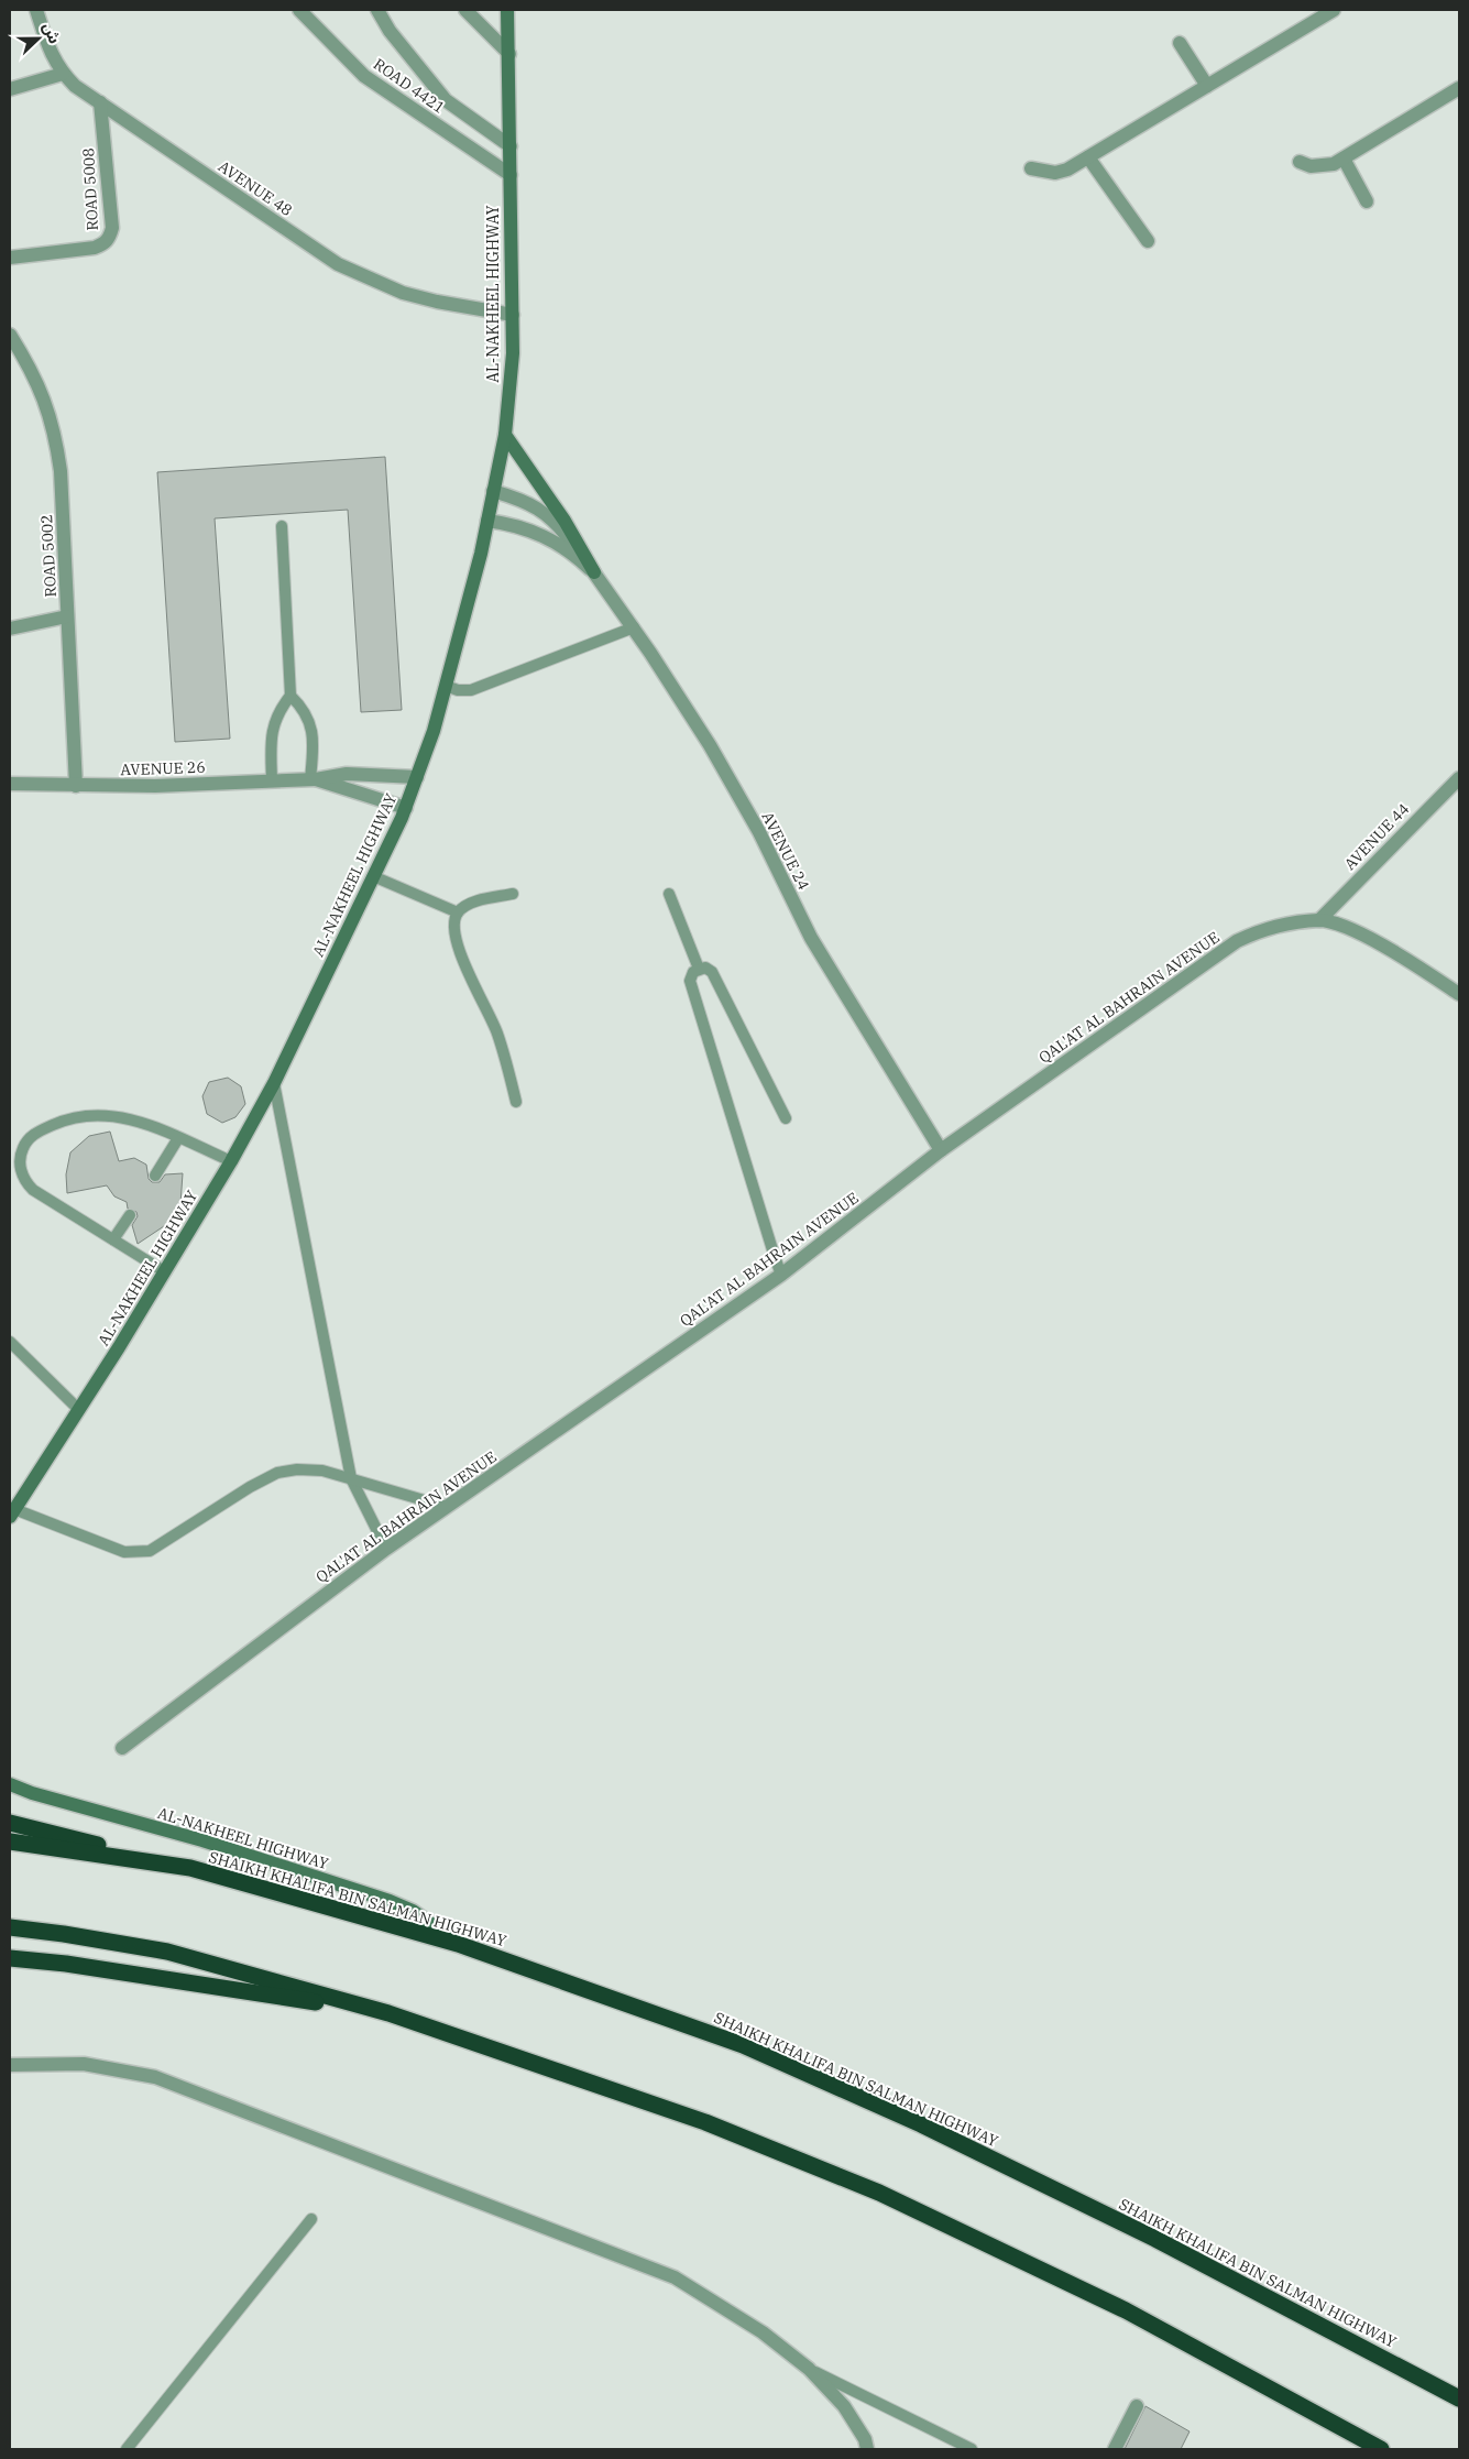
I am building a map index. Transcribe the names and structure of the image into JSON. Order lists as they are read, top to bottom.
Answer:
{
  "streets": {
    "highway": ["SHAIKH KHALIFA BIN SALMAN HIGHWAY"],
    "street": [
      "ROAD 4421",
      "AVENUE 48",
      "ROAD 5008",
      "AL-NAKHEEL HIGHWAY",
      "ROAD 5002",
      "AVENUE 26",
      "AVENUE 44",
      "AVENUE 24",
      "QAL'AT AL BAHRAIN AVENUE"
    ]
  },
  "crossings": [
    ["ROAD 4421", "AL-NAKHEEL HIGHWAY"],
    ["AVENUE 48", "ROAD 5008"],
    ["AVENUE 48", "AL-NAKHEEL HIGHWAY"],
    ["AL-NAKHEEL HIGHWAY", "AVENUE 26"],
    ["AL-NAKHEEL HIGHWAY", "AVENUE 24"],
    ["AL-NAKHEEL HIGHWAY", "SHAIKH KHALIFA BIN SALMAN HIGHWAY"],
    ["ROAD 5002", "AVENUE 26"],
    ["AVENUE 44", "QAL'AT AL BAHRAIN AVENUE"],
    ["AVENUE 24", "QAL'AT AL BAHRAIN AVENUE"]
  ],
  "north": "right"
}
